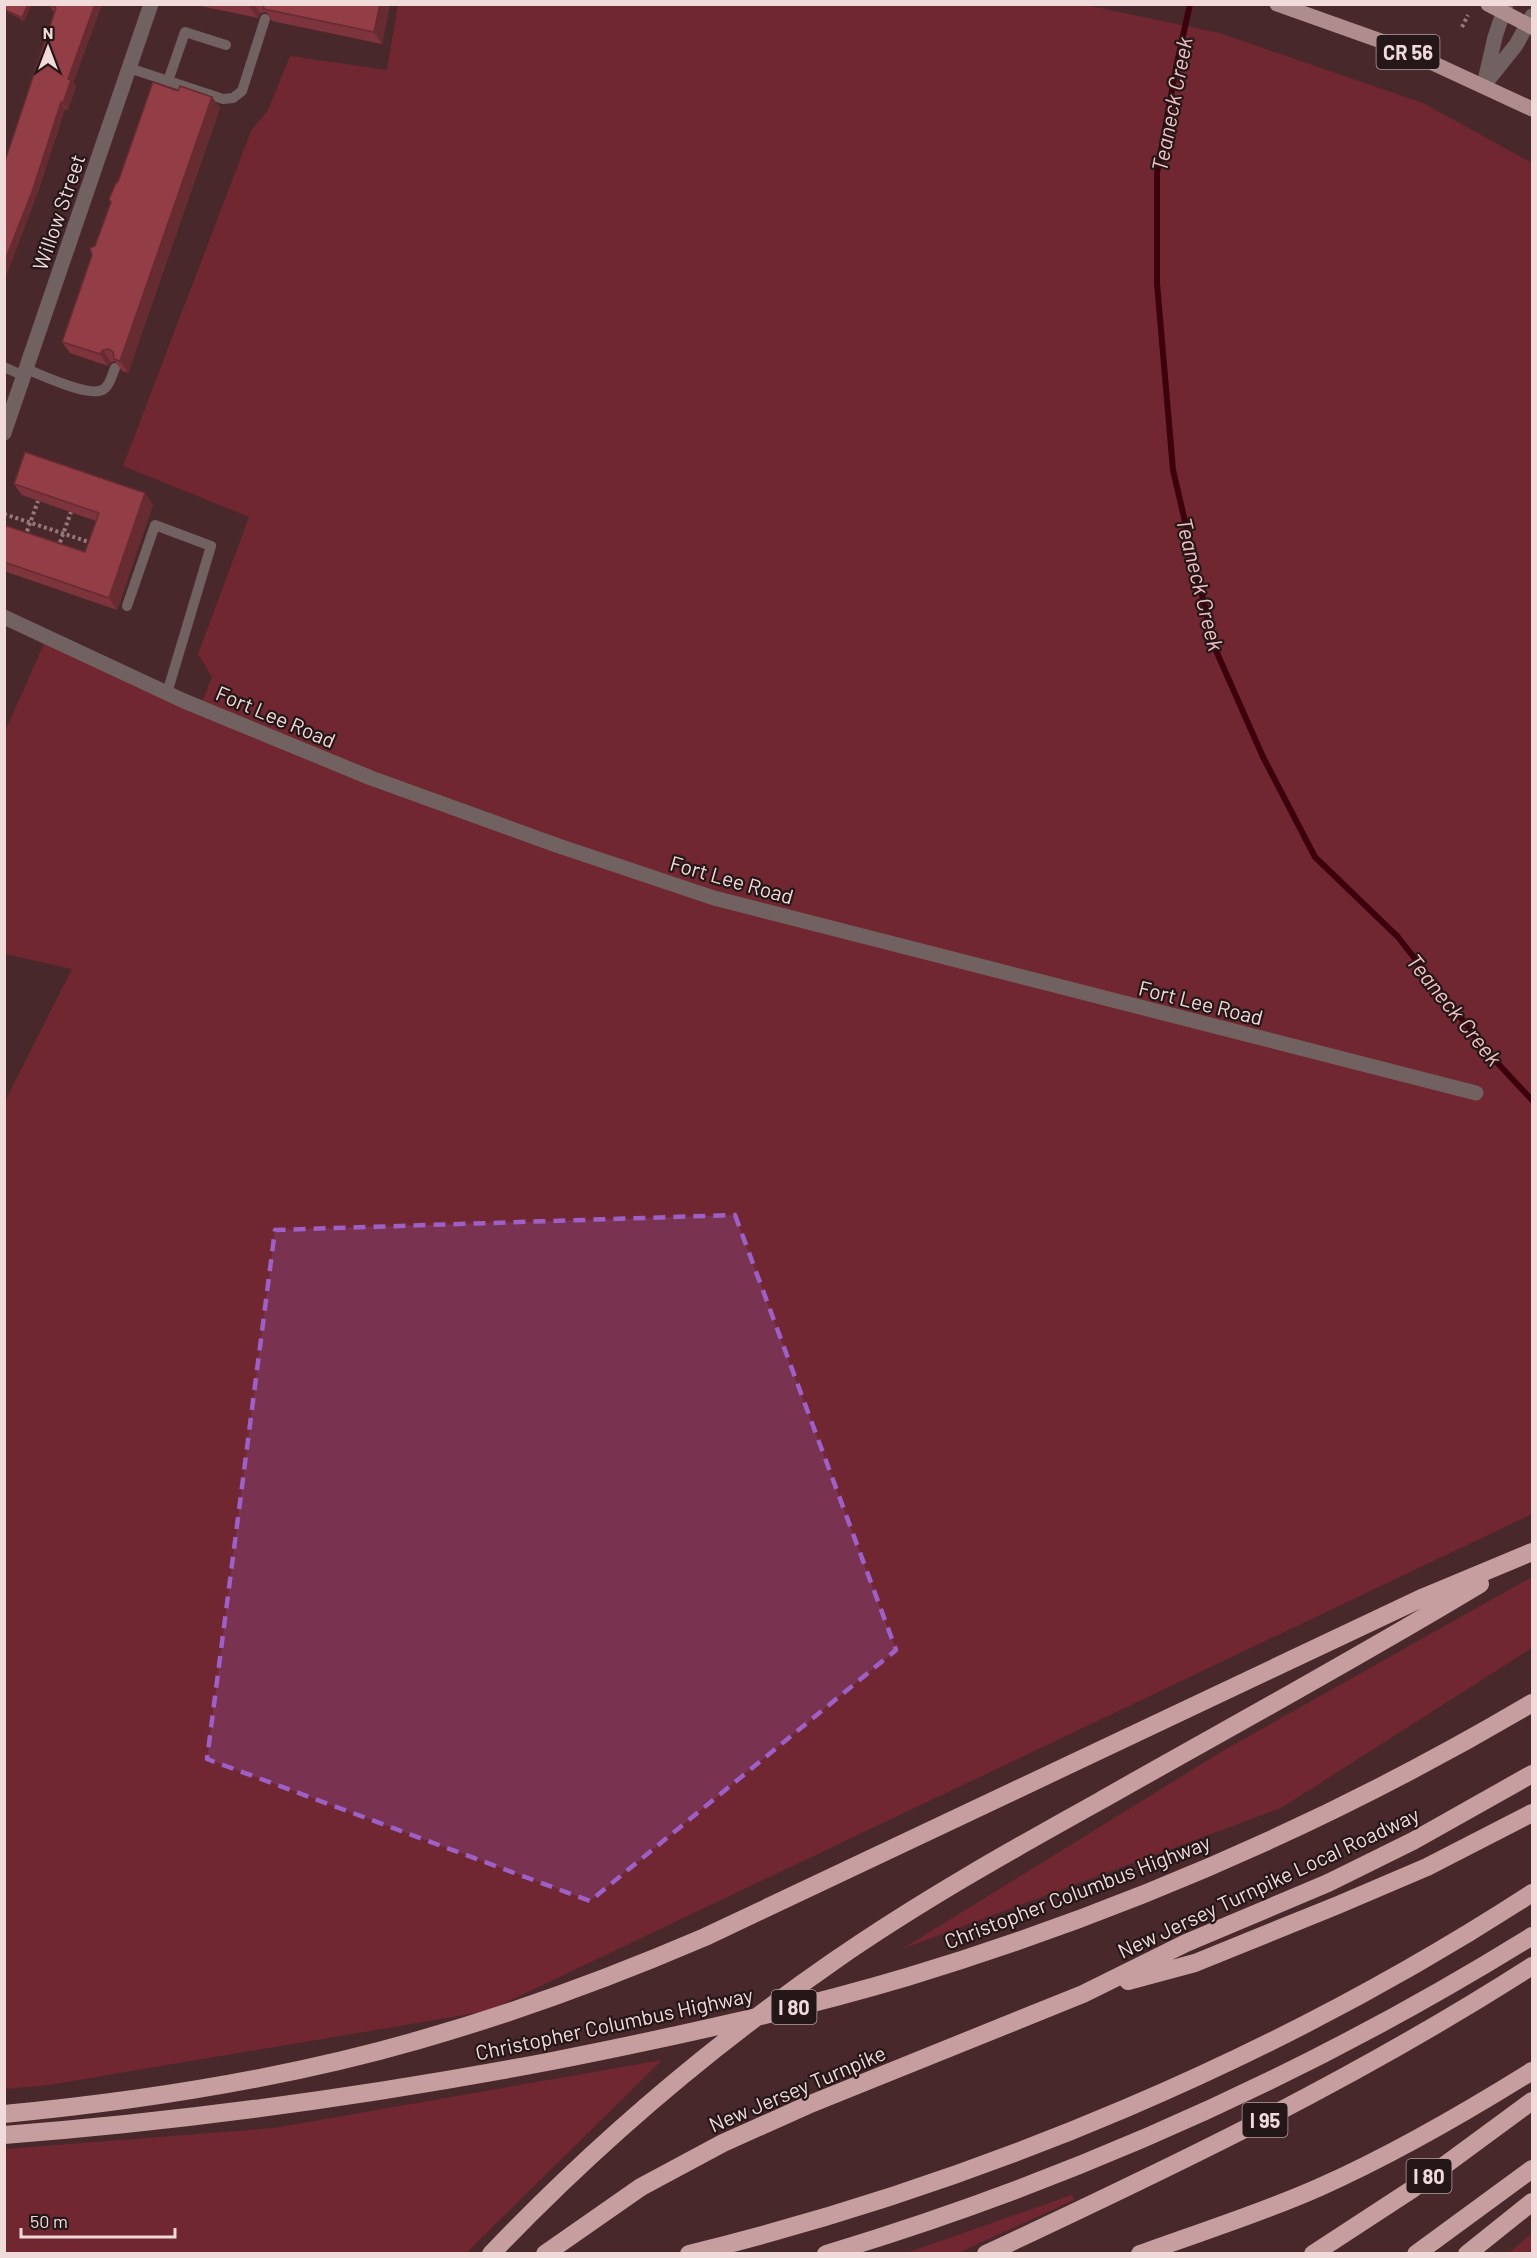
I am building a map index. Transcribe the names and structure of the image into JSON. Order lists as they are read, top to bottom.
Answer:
{
  "streets": {
    "highway": [
      "New Jersey Turnpike Local Roadway",
      "Christopher Columbus Highway",
      "I 80",
      "New Jersey Turnpike",
      "I 95"
    ],
    "main road": ["CR 56"],
    "street": ["Willow Street", "Fort Lee Road"]
  },
  "crossings": [
    ["New Jersey Turnpike Local Roadway", "New Jersey Turnpike"]
  ],
  "water": ["Teaneck Creek"],
  "scale_bar": "50 m",
  "north": "top"
}
